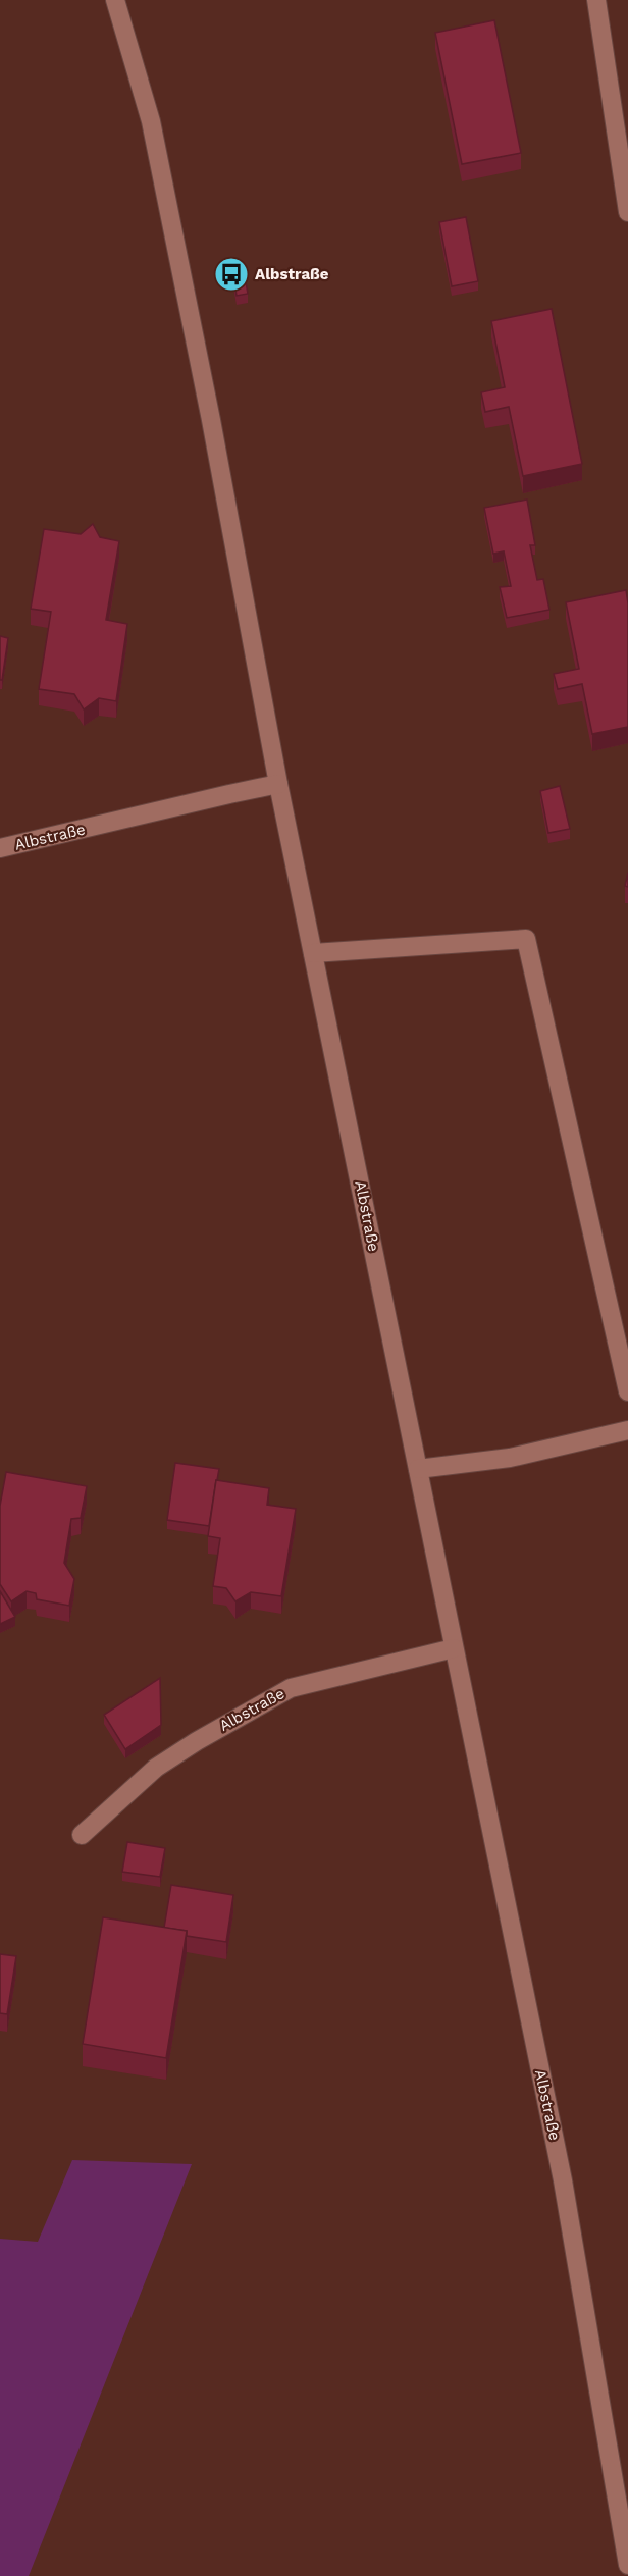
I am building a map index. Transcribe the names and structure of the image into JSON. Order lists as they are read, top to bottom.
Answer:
{
  "streets": {
    "street": ["Albstraße"]
  },
  "places": {
    "bus stop": ["Albstraße"]
  }
}
